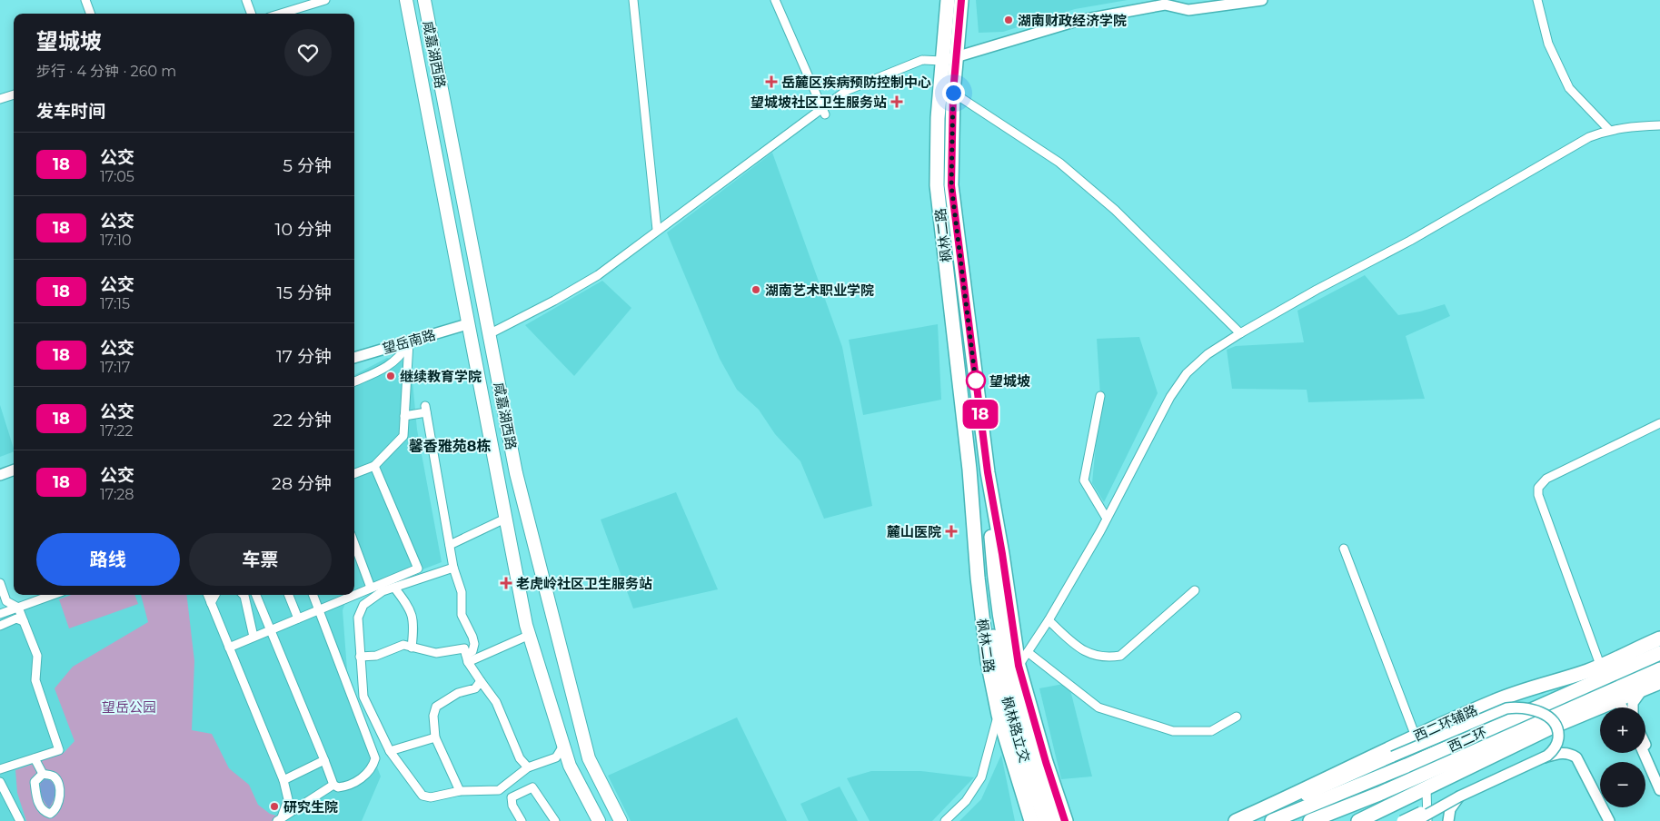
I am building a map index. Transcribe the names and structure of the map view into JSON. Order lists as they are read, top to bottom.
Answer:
{
  "streets": {
    "main road": [
      "咸嘉湖西路",
      "枫林二路",
      "西二环辅路",
      "枫林路立交",
      "西二环"
    ],
    "street": ["望岳南路"]
  },
  "crossings": [
    ["咸嘉湖西路", "望岳南路"],
    ["枫林二路", "枫林路立交"]
  ],
  "districts": ["馨香雅苑8栋"],
  "parks": ["望岳公园"],
  "places": {
    "other": [
      "湖南财政经济学院",
      "湖南艺术职业学院",
      "继续教育学院",
      "望城坡",
      "研究生院"
    ],
    "health": [
      "岳麓区疾病预防控制中心",
      "望城坡社区卫生服务站",
      "麓山医院",
      "老虎岭社区卫生服务站"
    ]
  },
  "lines": ["bus line 18"],
  "page": {
    "on_map": "18",
    "heading": [
      ["望城坡", "步行 · 4 分钟 · 260 m"],
      "发车时间"
    ],
    "list": [
      {
        "mark": "18",
        "name": "公交",
        "note": "17:05",
        "value": "5 分钟"
      },
      {
        "mark": "18",
        "name": "公交",
        "note": "17:10",
        "value": "10 分钟"
      },
      {
        "mark": "18",
        "name": "公交",
        "note": "17:15",
        "value": "15 分钟"
      },
      {
        "mark": "18",
        "name": "公交",
        "note": "17:17",
        "value": "17 分钟"
      },
      {
        "mark": "18",
        "name": "公交",
        "note": "17:22",
        "value": "22 分钟"
      },
      {
        "mark": "18",
        "name": "公交",
        "note": "17:28",
        "value": "28 分钟"
      }
    ],
    "buttons": ["路线", "车票"],
    "map_buttons": ["+", "−"]
  }
}
